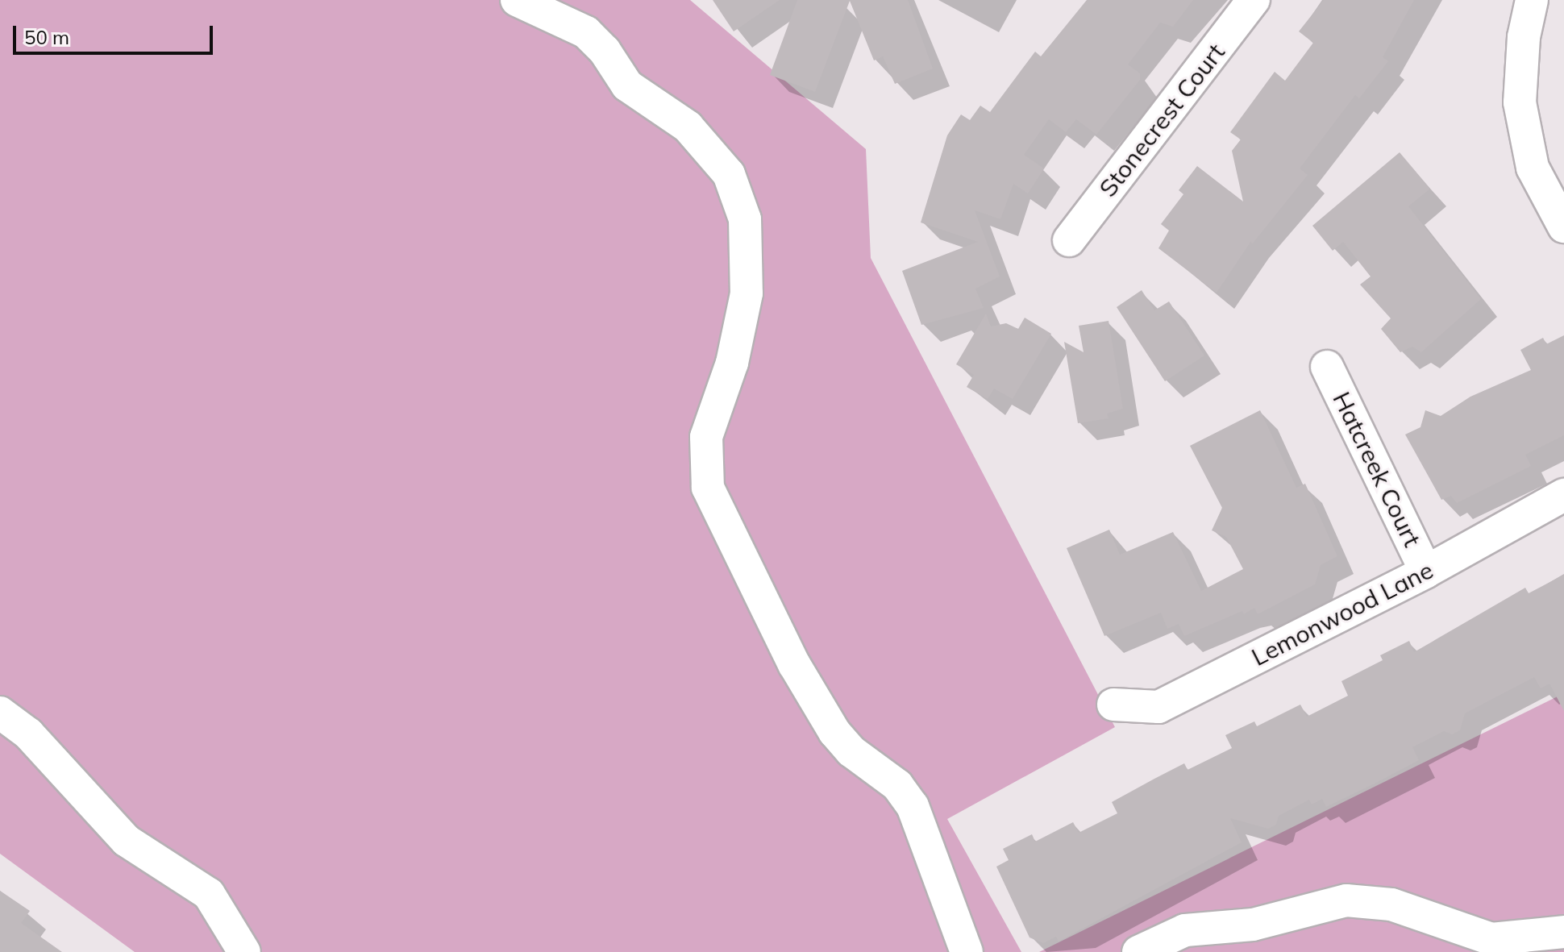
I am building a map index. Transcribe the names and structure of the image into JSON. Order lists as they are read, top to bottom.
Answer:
{
  "streets": {
    "street": ["Stonecrest Court", "Hatcreek Court", "Lemonwood Lane"]
  },
  "crossings": [
    ["Hatcreek Court", "Lemonwood Lane"]
  ],
  "scale_bar": "50 m"
}
